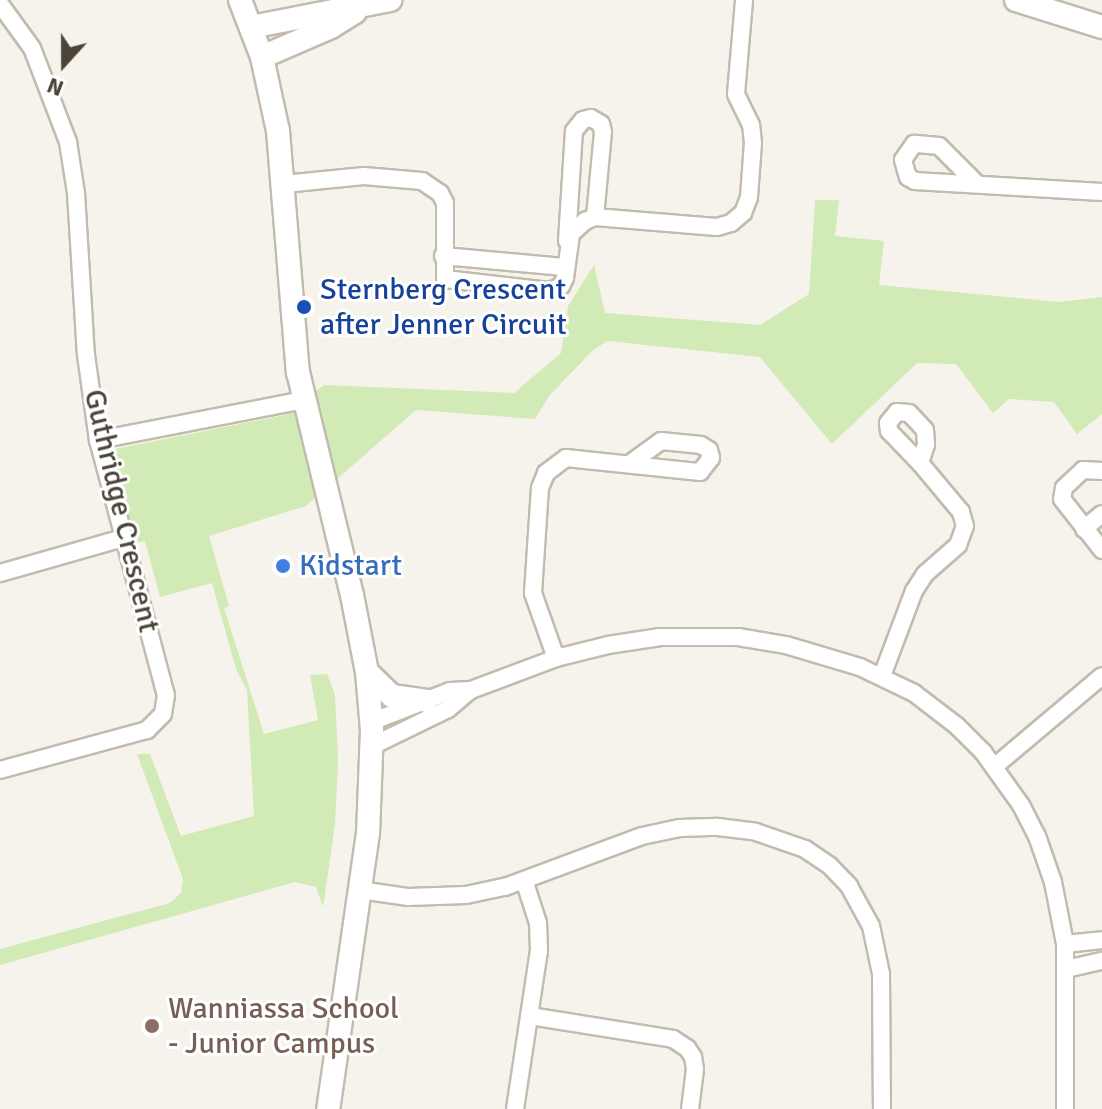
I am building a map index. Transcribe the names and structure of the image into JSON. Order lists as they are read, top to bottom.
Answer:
{
  "streets": {
    "street": ["Guthridge Crescent"]
  },
  "places": ["Sternberg Crescent after Jenner Circuit", "Kidstart", "Wanniassa School - Junior Campus"],
  "north": "bottom"
}
